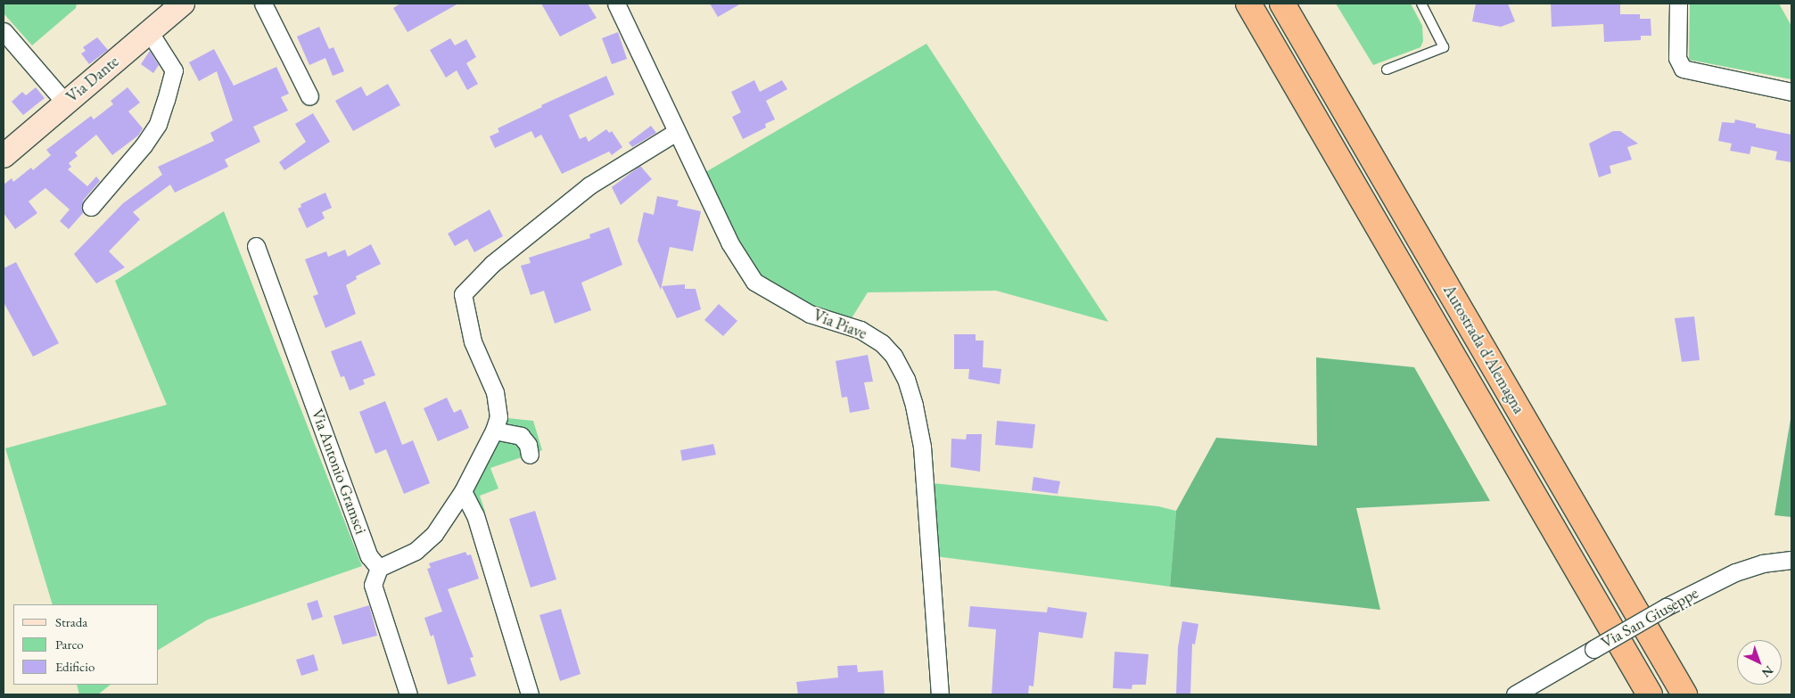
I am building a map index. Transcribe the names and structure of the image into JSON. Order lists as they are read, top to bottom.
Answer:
{
  "streets": {
    "highway": ["Autostrada d'Alemagna"],
    "street": [
      "Via Dante",
      "Via Piave",
      "Via Antonio Gramsci",
      "Via San Giuseppe"
    ]
  },
  "legend": ["Strada", "Parco", "Edificio"],
  "north": "bottom right"
}
